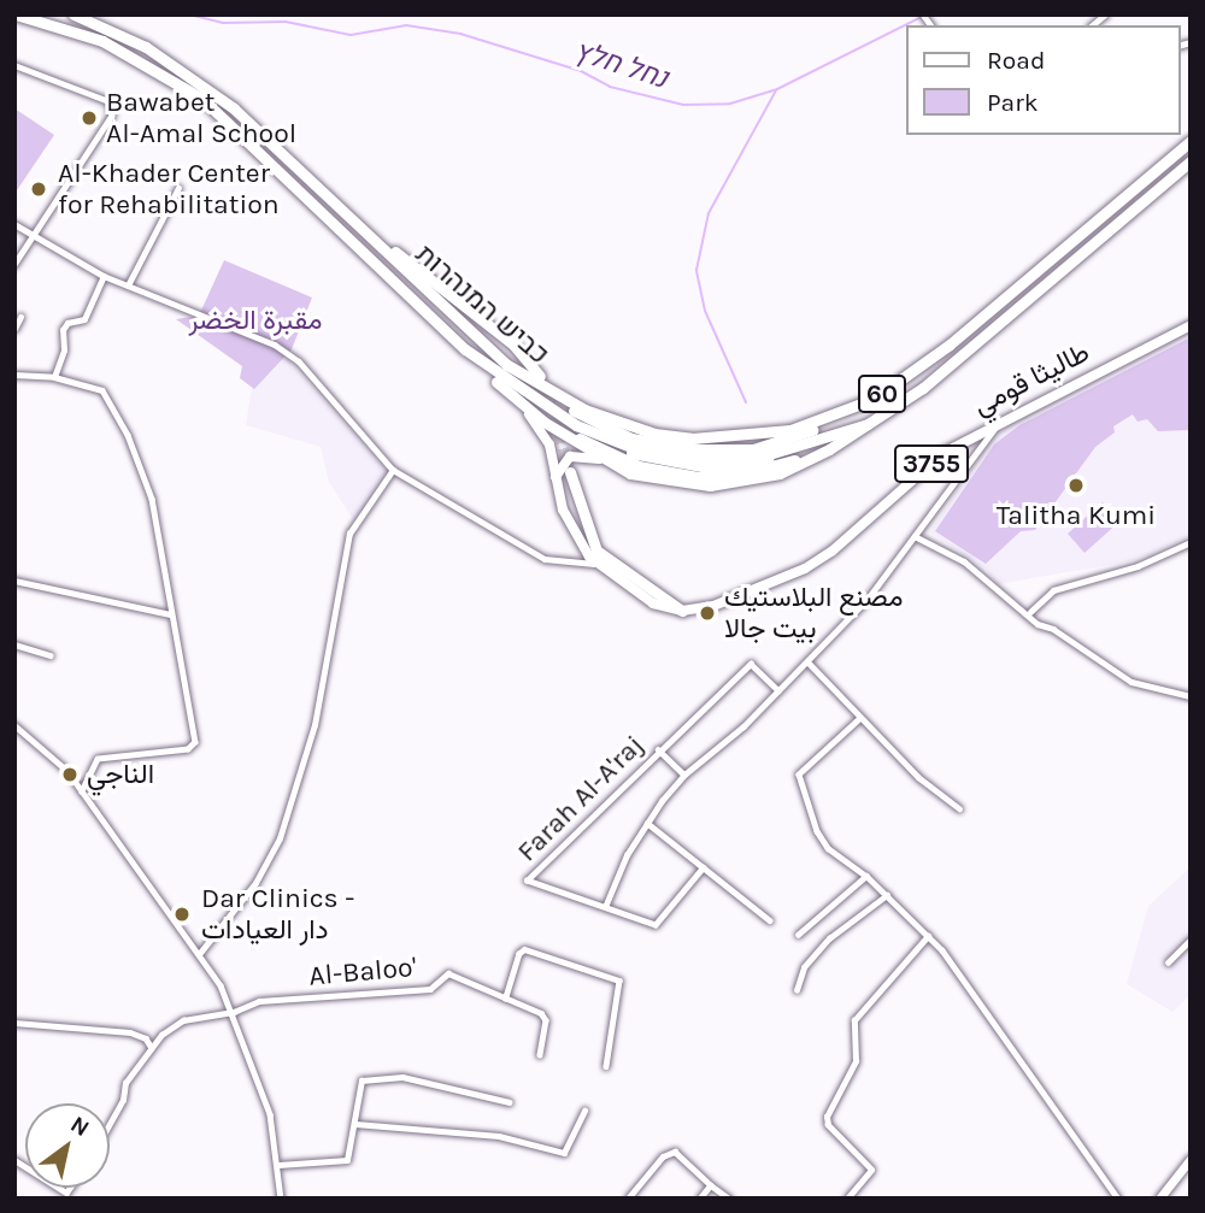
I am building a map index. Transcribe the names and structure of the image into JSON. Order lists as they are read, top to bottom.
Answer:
{
  "streets": {
    "highway": ["כביש המנהרות", "60"],
    "main road": ["طاليثا قومي", "3755"],
    "street": ["Farah Al-A'raj", "Al-Baloo'"]
  },
  "crossings": [
    ["כביש המנהרות", "60"]
  ],
  "water": ["נחל חלץ"],
  "parks": ["مقبرة الخضر"],
  "places": [
    "Bawabet Al-Amal School",
    "Al-Khader Center for Rehabilitation",
    "Talitha Kumi",
    "مصنع البلاستيك بيت جالا",
    "الناجي",
    "Dar Clinics - دار العيادات"
  ],
  "legend": ["Road", "Park"],
  "north": "top right"
}
